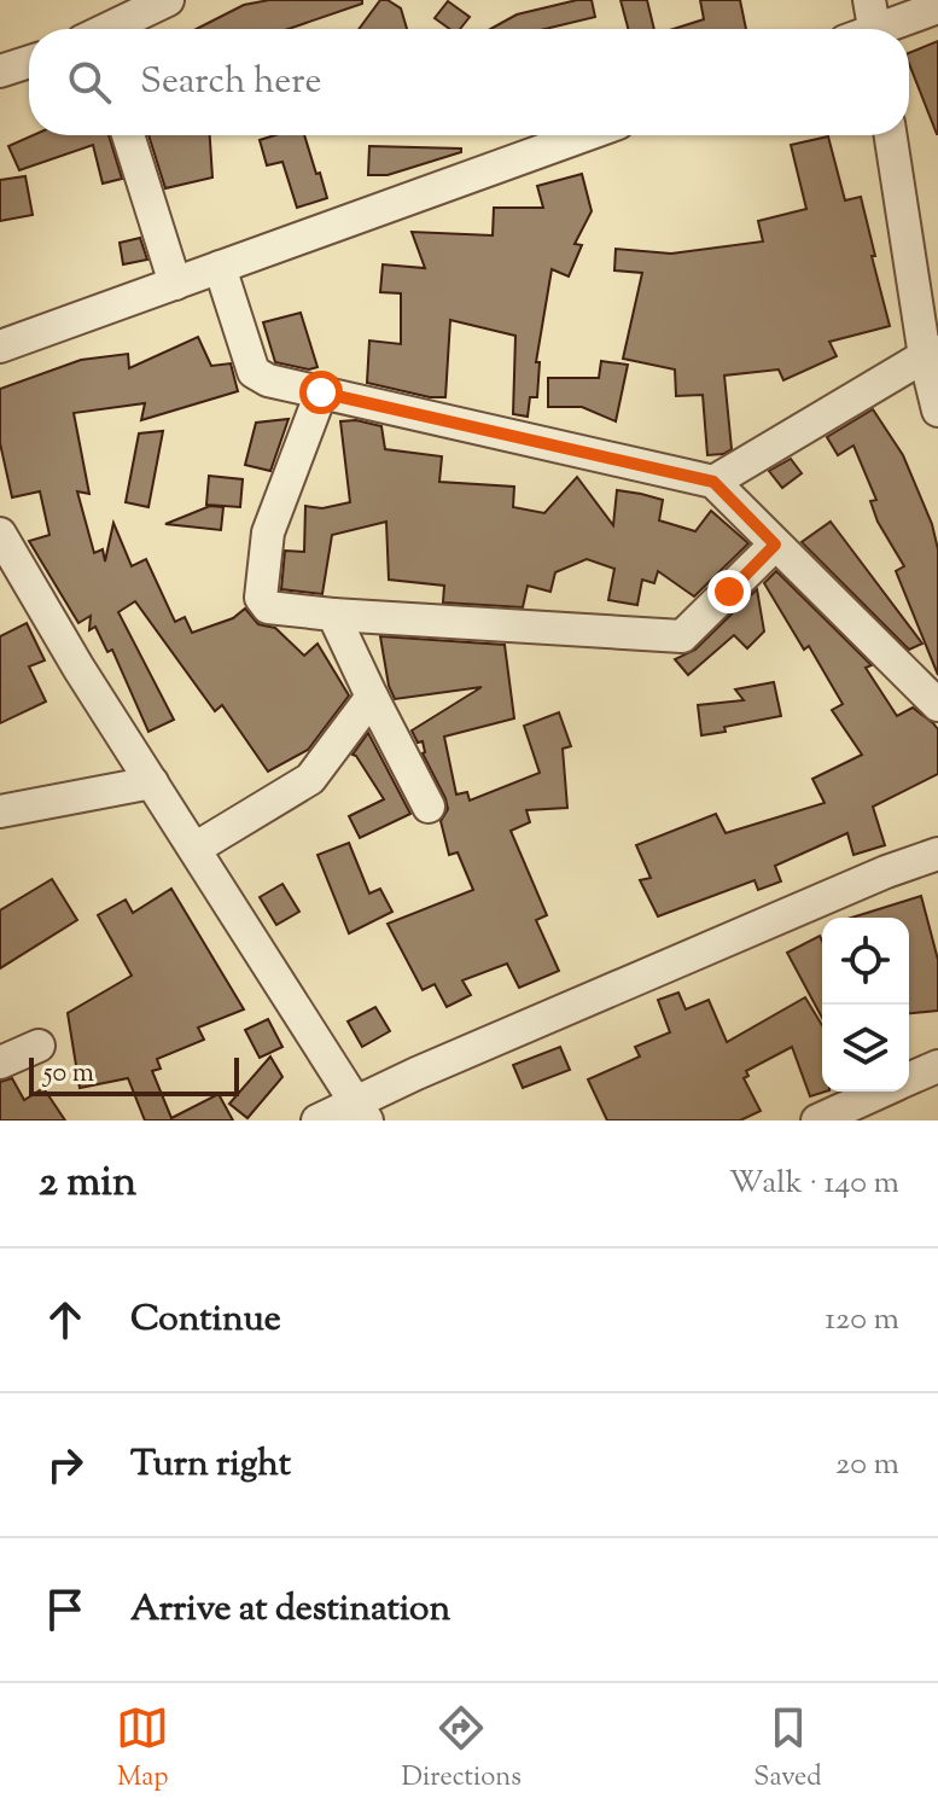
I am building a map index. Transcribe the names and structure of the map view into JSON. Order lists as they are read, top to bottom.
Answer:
{
  "scale_bar": "50 m",
  "page": {
    "search": "Search here",
    "scale": "50 m",
    "heading": ["2 min", "Walk · 140 m"],
    "list": [
      ["Continue", "120 m"],
      ["Turn right", "20 m"],
      "Arrive at destination"
    ],
    "nav": ["Map", "Directions", "Saved"]
  }
}
